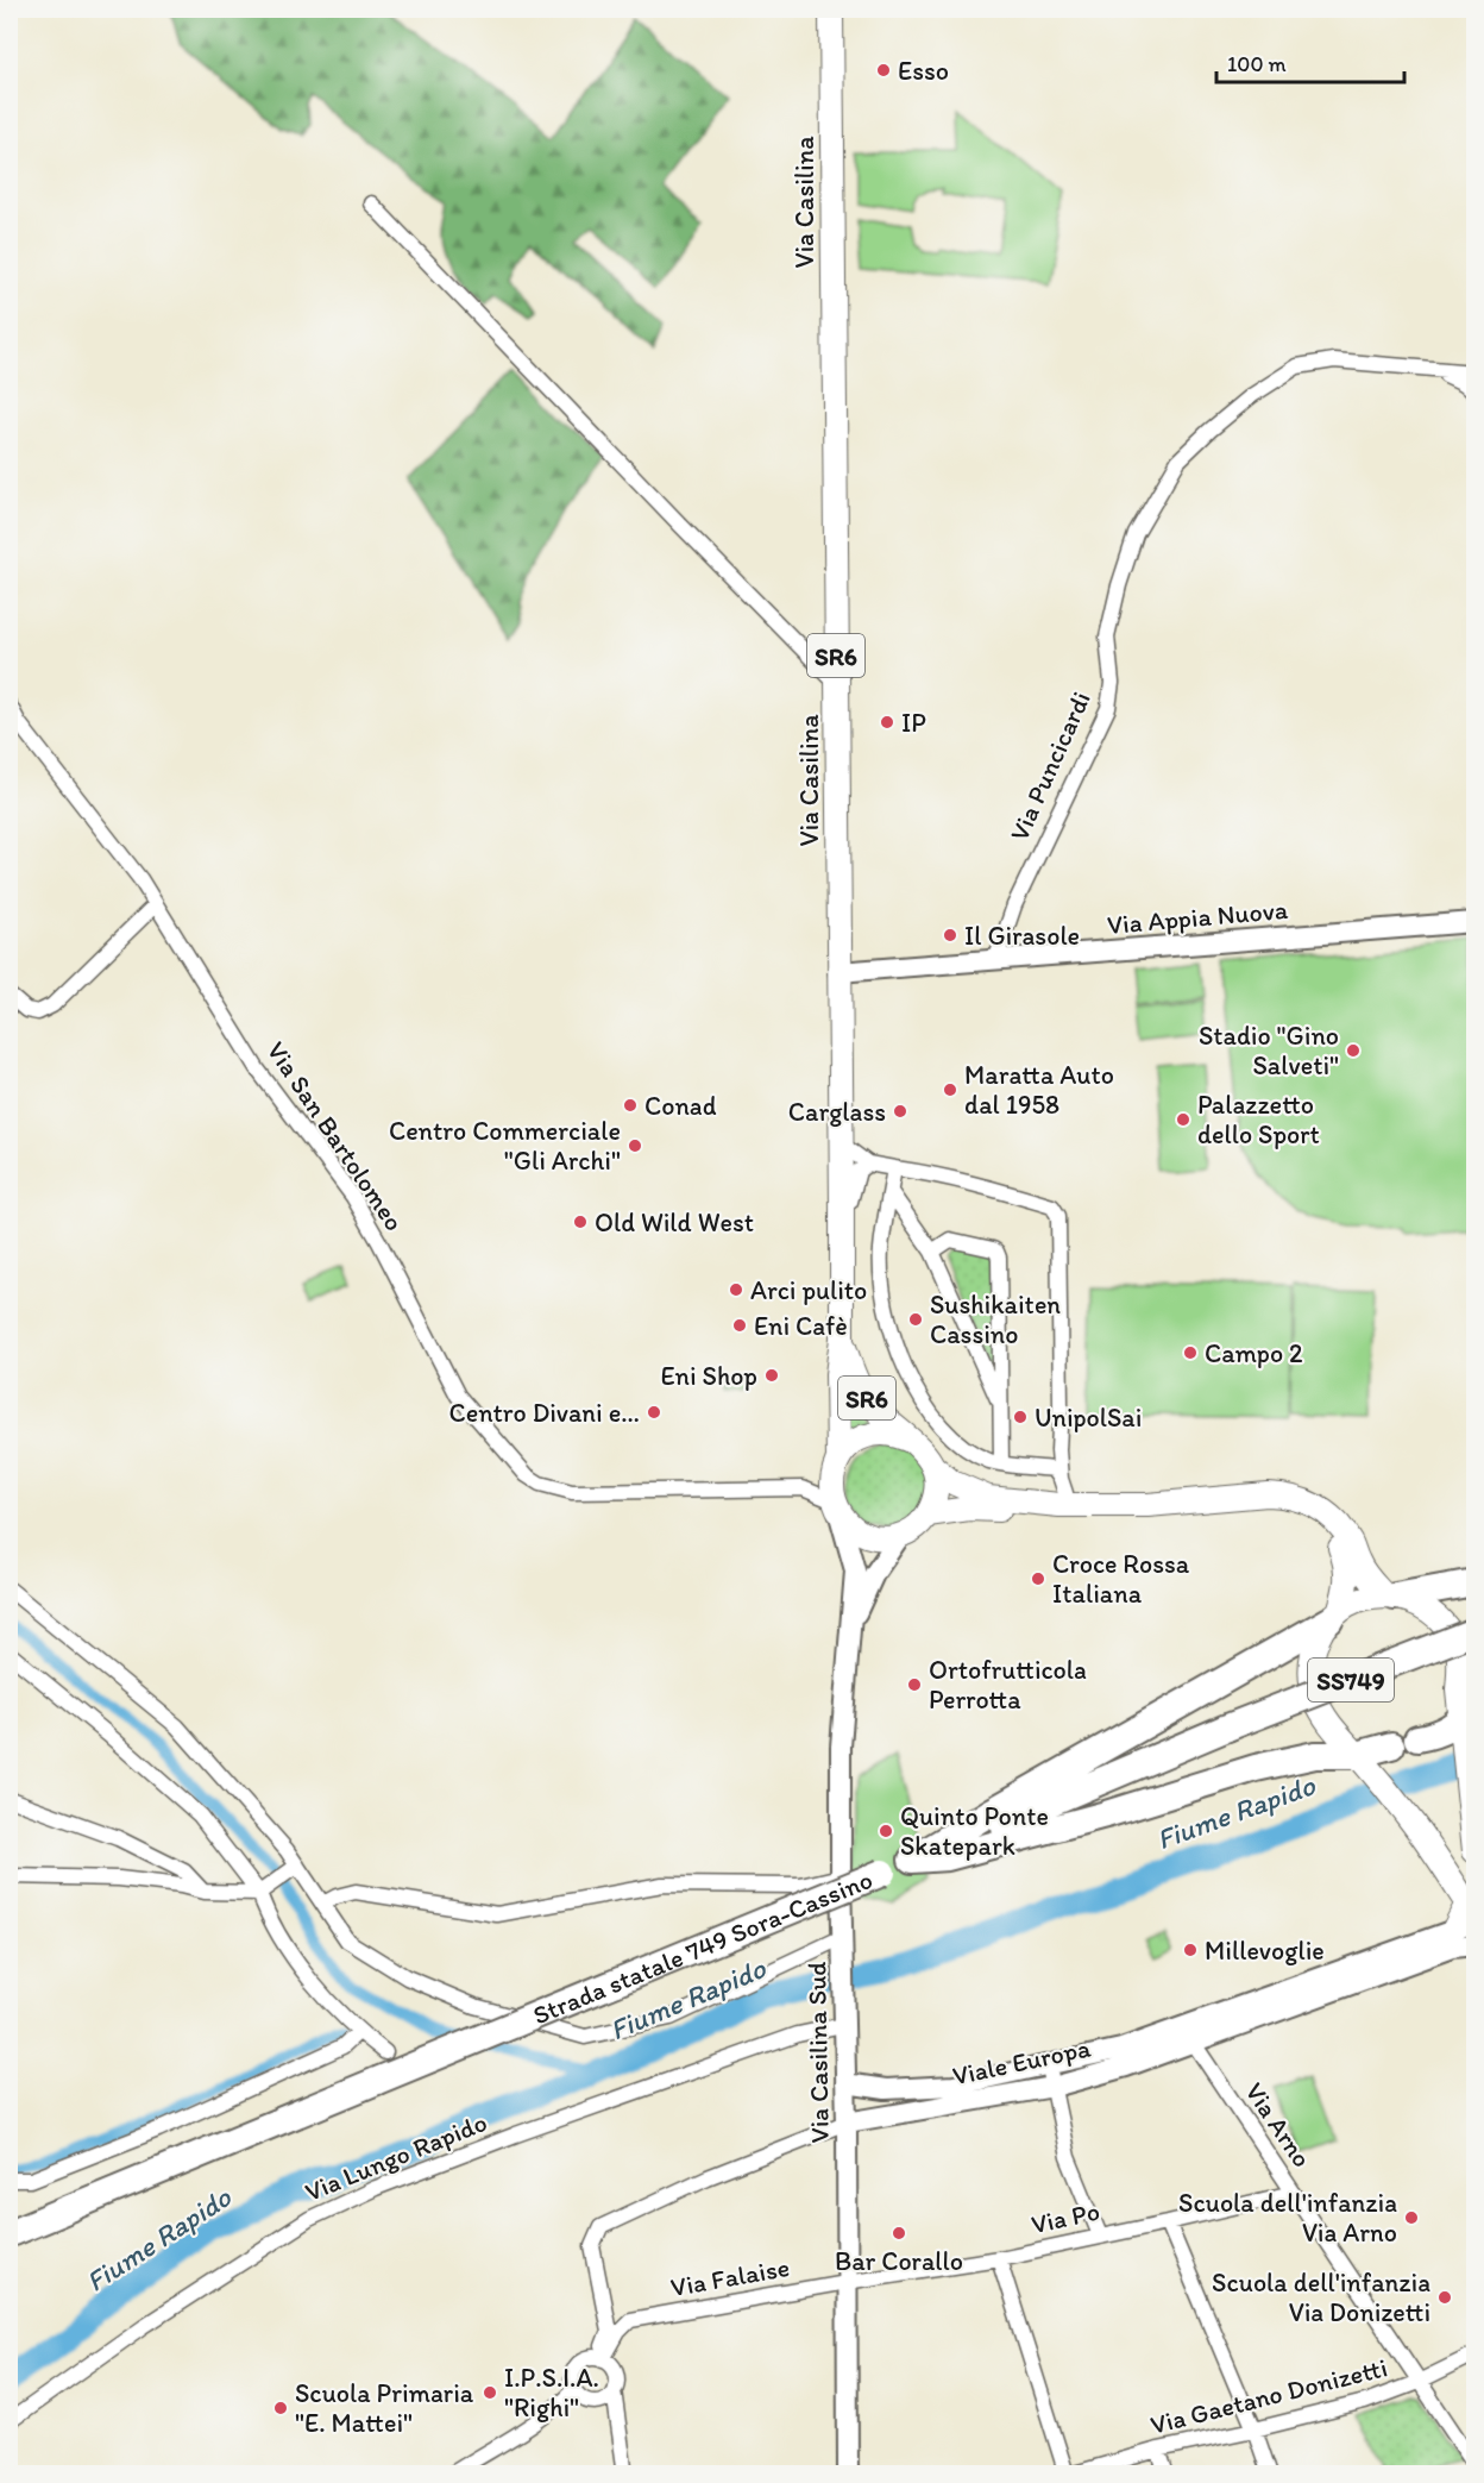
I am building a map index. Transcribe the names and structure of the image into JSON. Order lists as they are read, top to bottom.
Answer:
{
  "streets": {
    "highway": ["SS749", "Strada statale 749 Sora-Cassino"],
    "main road": ["Via Casilina", "SR6"],
    "street": [
      "Via Puncicardi",
      "Via Appia Nuova",
      "Via San Bartolomeo",
      "Via Casilina Sud",
      "Viale Europa",
      "Via Arno",
      "Via Lungo Rapido",
      "Via Po",
      "Via Falaise",
      "Via Gaetano Donizetti"
    ]
  },
  "crossings": [
    ["Via Casilina", "SR6"],
    ["Via Casilina", "Via Appia Nuova"],
    ["Via Casilina", "Via Casilina Sud"],
    ["SR6", "Via Casilina Sud"],
    ["Via Puncicardi", "Via Appia Nuova"],
    ["Via Casilina Sud", "Viale Europa"],
    ["Via Casilina Sud", "Via Lungo Rapido"],
    ["Via Casilina Sud", "Via Po"],
    ["Via Casilina Sud", "Via Falaise"],
    ["Viale Europa", "Via Arno"],
    ["Viale Europa", "Via Falaise"],
    ["Via Arno", "Via Po"],
    ["Via Arno", "Via Gaetano Donizetti"],
    ["Via Po", "Via Falaise"]
  ],
  "water": ["Fiume Rapido"],
  "places": [
    "Esso",
    "IP",
    "Il Girasole",
    "Stadio \"Gino Salveti\"",
    "Maratta Auto dal 1958",
    "Conad",
    "Carglass",
    "Palazzetto dello Sport",
    "Centro Commerciale \"Gli Archi\"",
    "Old Wild West",
    "Arci pulito",
    "Sushikaiten Cassino",
    "Eni Cafè",
    "Campo 2",
    "Eni Shop",
    "Centro Divani e…",
    "UnipolSai",
    "Croce Rossa Italiana",
    "Ortofrutticola Perrotta",
    "Quinto Ponte Skatepark",
    "Millevoglie",
    "Scuola dell'infanzia Via Arno",
    "Bar Corallo",
    "Scuola dell'infanzia Via Donizetti",
    "I.P.S.I.A. \"Righi\"",
    "Scuola Primaria \"E. Mattei\""
  ],
  "scale_bar": "100 m"
}
